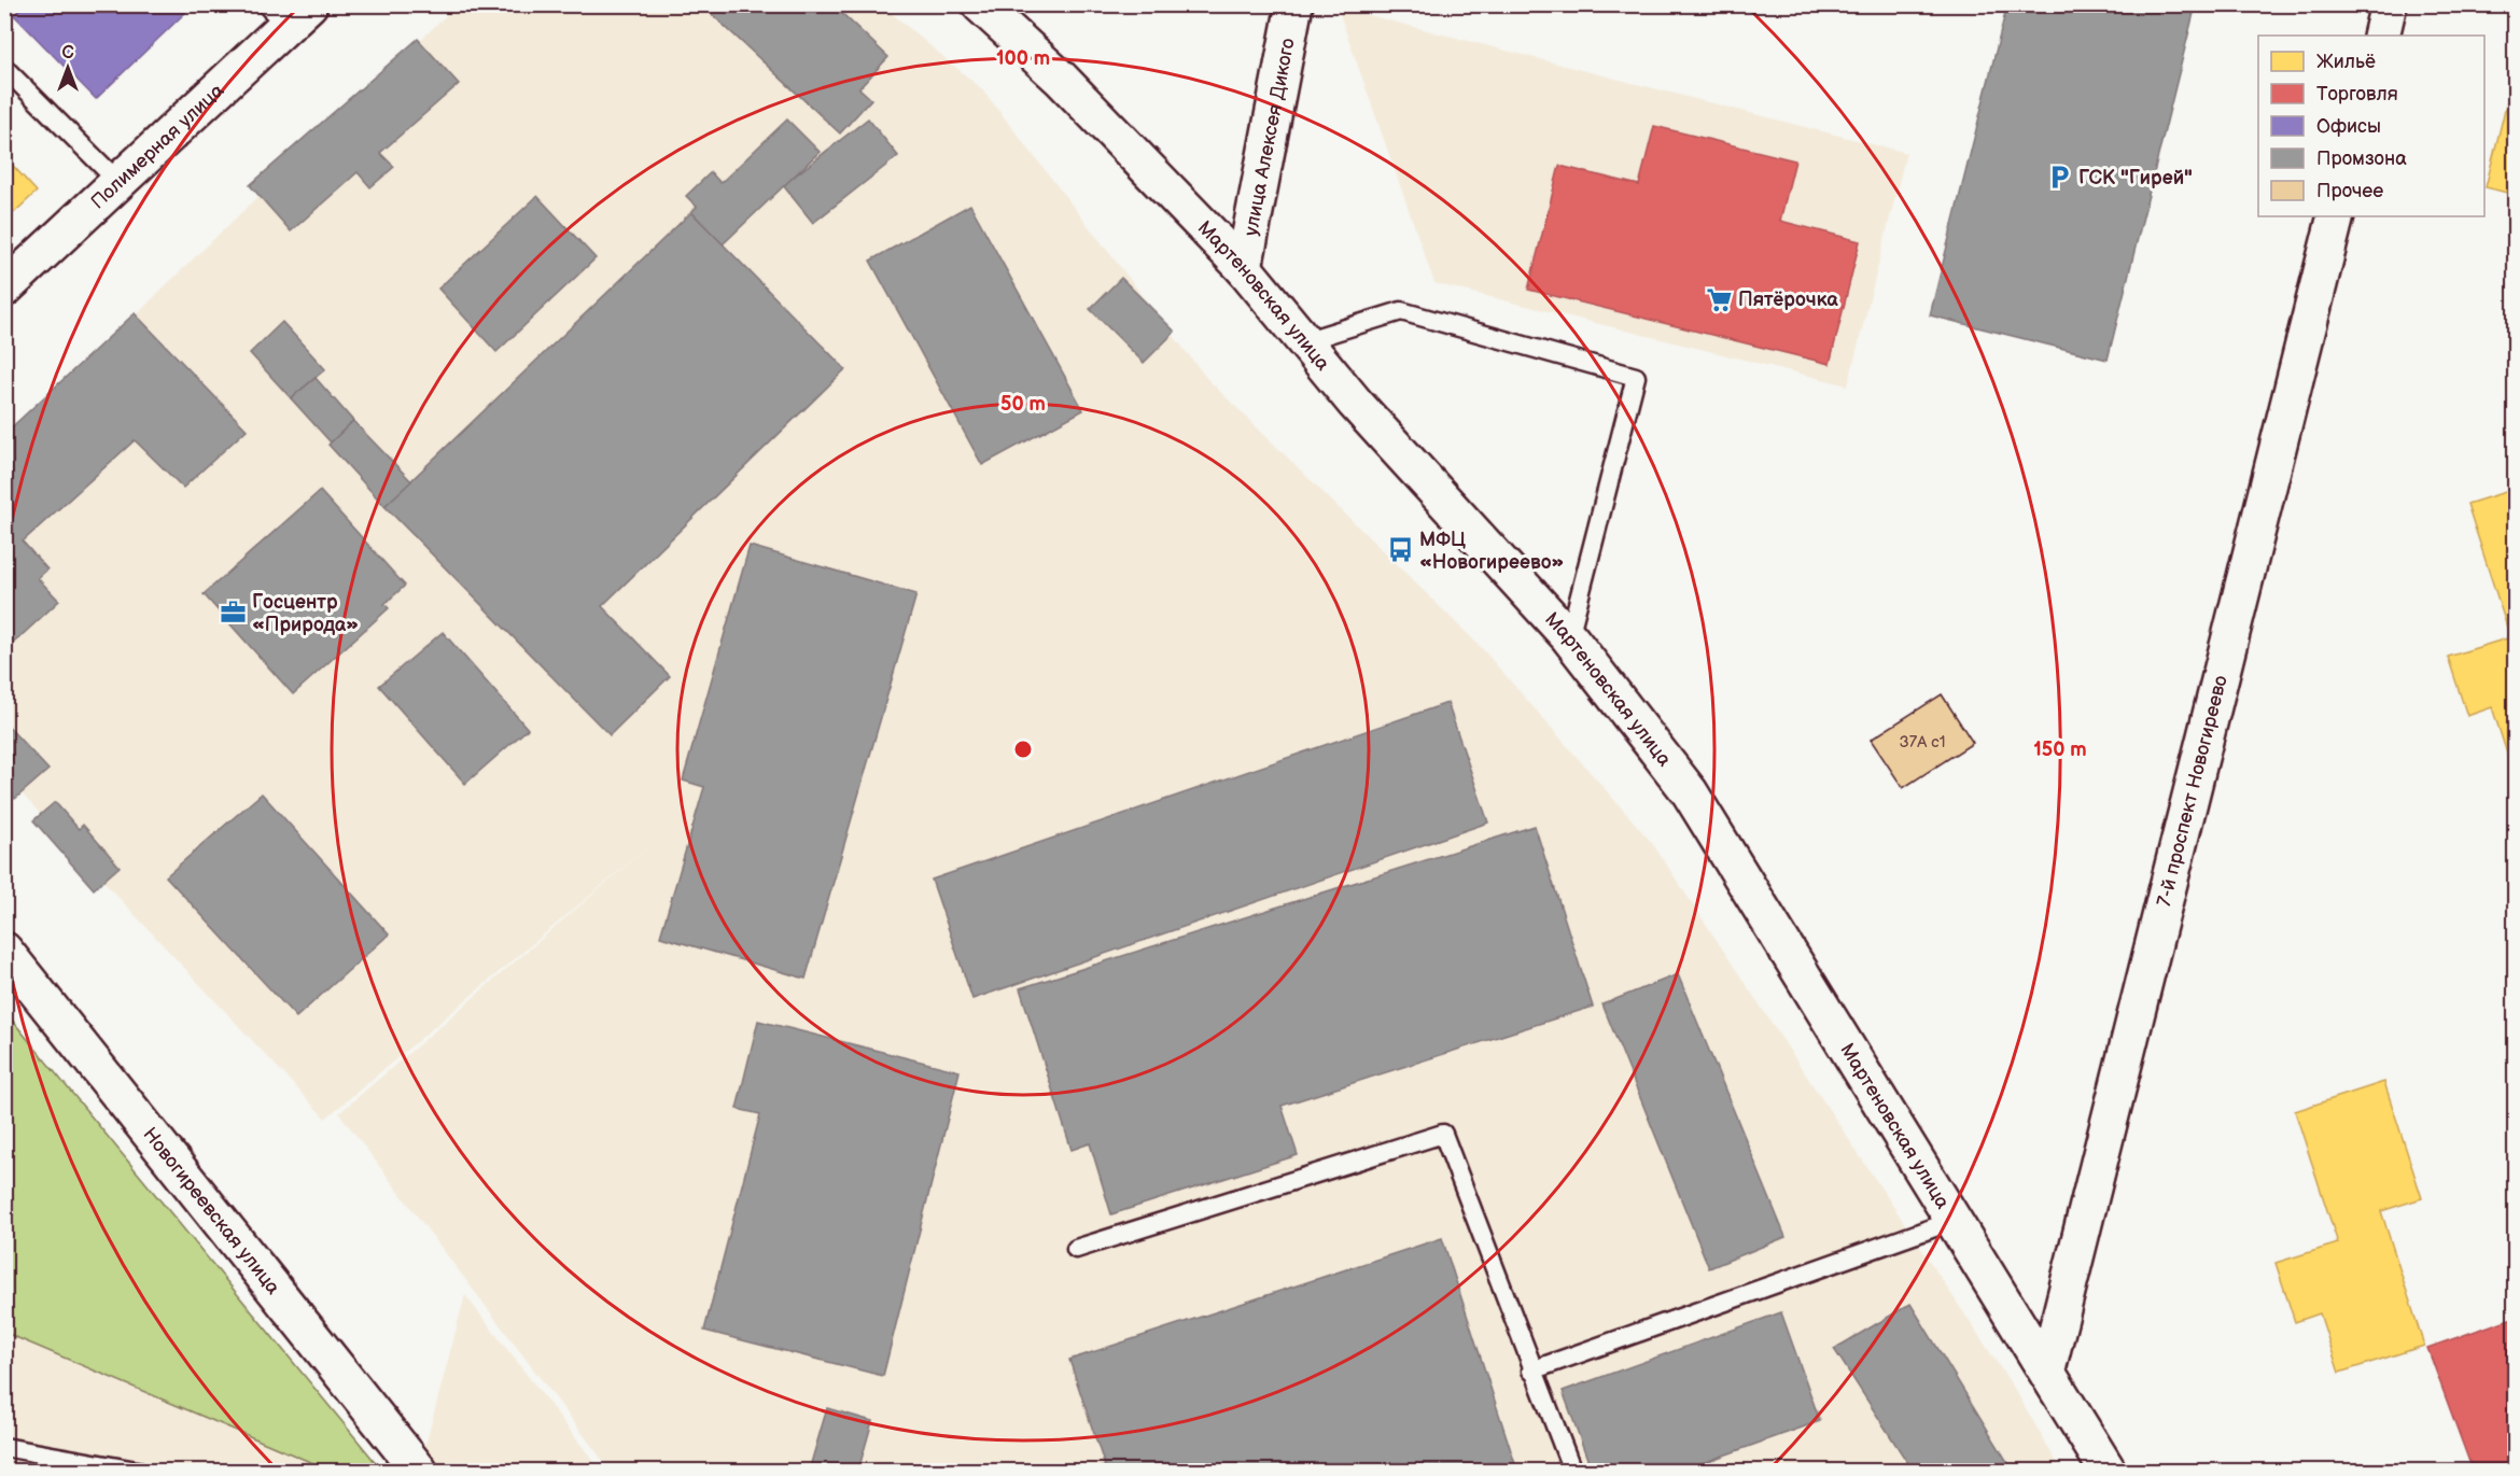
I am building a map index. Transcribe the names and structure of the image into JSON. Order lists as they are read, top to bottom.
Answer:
{
  "streets": {
    "street": [
      "улица Алексея Дикого",
      "Полимерная улица",
      "Мартеновская улица",
      "7-й проспект Новогиреево",
      "Новогиреевская улица"
    ]
  },
  "crossings": [
    ["улица Алексея Дикого", "Мартеновская улица"],
    ["Мартеновская улица", "7-й проспект Новогиреево"]
  ],
  "places": {
    "parking": ["ГСК \"Гирей\""],
    "supermarket": ["Пятёрочка"],
    "bus stop": ["МФЦ «Новогиреево»"],
    "office": ["Госцентр «Природа»"]
  },
  "house_numbers": ["37А с1"],
  "legend": [
    "Жильё",
    "Торговля",
    "Офисы",
    "Промзона",
    "Прочее"
  ],
  "north": "top",
  "rings": ["100 m", "50 m", "150 m"]
}
